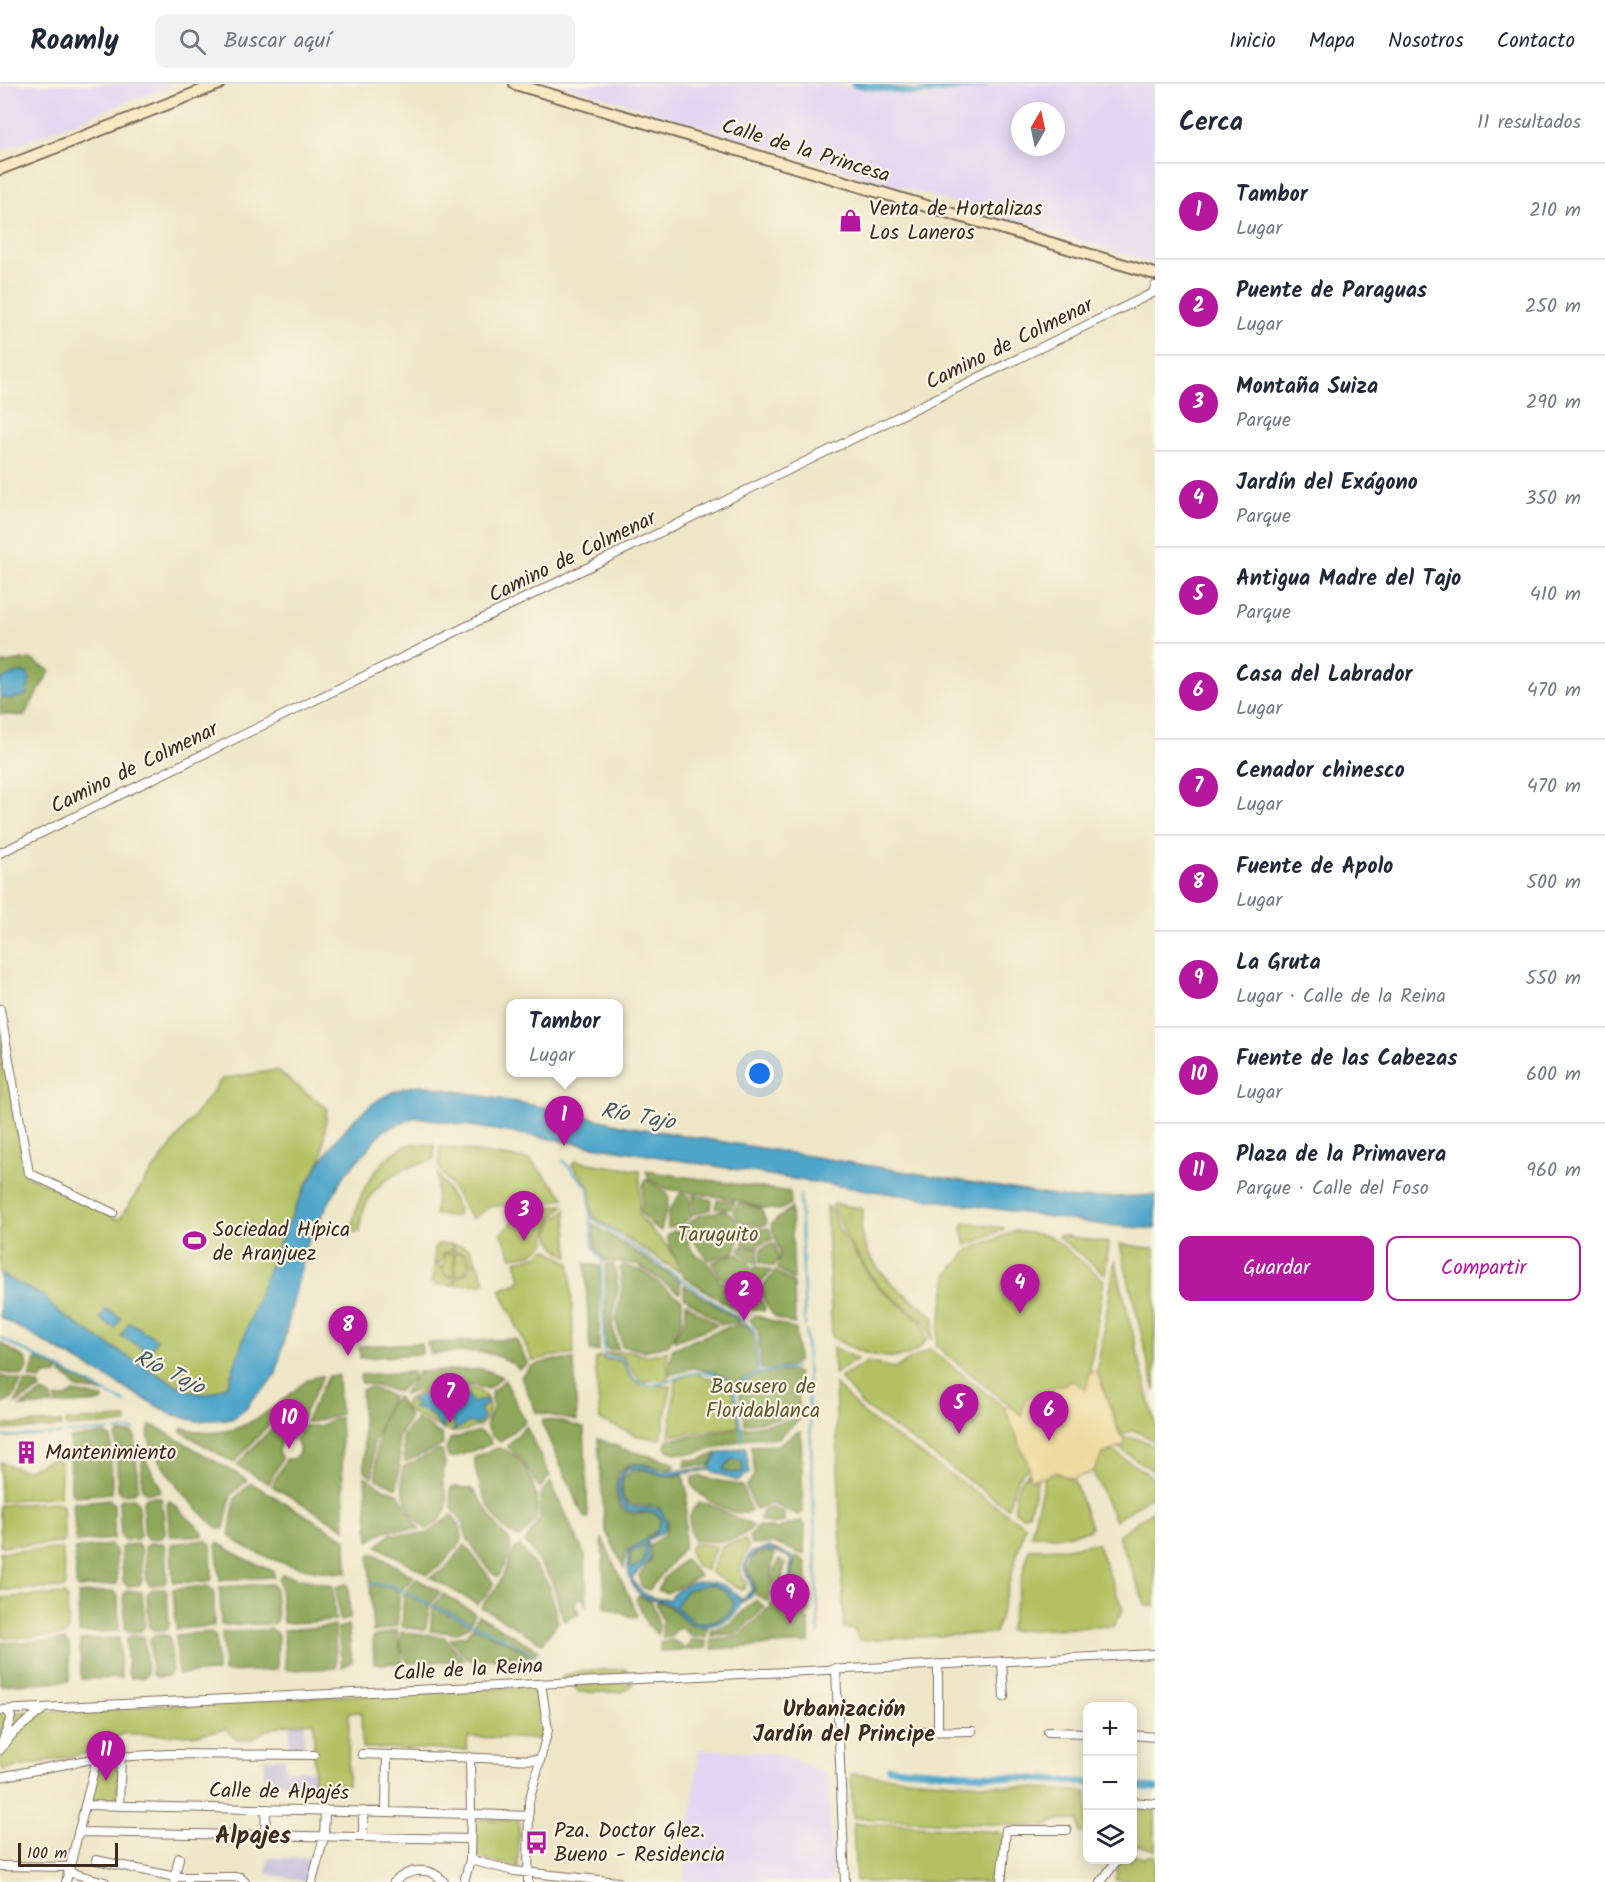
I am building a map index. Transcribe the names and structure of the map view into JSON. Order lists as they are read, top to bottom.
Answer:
{
  "streets": {
    "street": [
      "Calle de la Princesa",
      "Camino de Colmenar",
      "Calle de la Reina",
      "Calle de Alpajés"
    ]
  },
  "districts": ["Urbanización Jardín del Principe", "Alpajes"],
  "water": ["Río Tajo"],
  "parks": ["Taruguito", "Basusero de Floridablanca"],
  "places": {
    "shop": ["Venta de Hortalizas Los Laneros"],
    "sports": ["Sociedad Hípica de Aranjuez"],
    "building": ["Mantenimiento"],
    "bus stop": ["Pza. Doctor Glez. Bueno - Residencia"]
  },
  "scale_bar": "100 m",
  "north": "top",
  "page": {
    "header": "Roamly",
    "search": "Buscar aquí",
    "nav": [
      "Inicio",
      "Mapa",
      "Nosotros",
      "Contacto"
    ],
    "heading": ["Cerca", "11 resultados"],
    "list": [
      {
        "mark": "1",
        "name": "Tambor",
        "note": "Lugar",
        "value": "210 m"
      },
      {
        "mark": "2",
        "name": "Puente de Paraguas",
        "note": "Lugar",
        "value": "250 m"
      },
      {
        "mark": "3",
        "name": "Montaña Suiza",
        "note": "Parque",
        "value": "290 m"
      },
      {
        "mark": "4",
        "name": "Jardín del Exágono",
        "note": "Parque",
        "value": "350 m"
      },
      {
        "mark": "5",
        "name": "Antigua Madre del Tajo",
        "note": "Parque",
        "value": "410 m"
      },
      {
        "mark": "6",
        "name": "Casa del Labrador",
        "note": "Lugar",
        "value": "470 m"
      },
      {
        "mark": "7",
        "name": "Cenador chinesco",
        "note": "Lugar",
        "value": "470 m"
      },
      {
        "mark": "8",
        "name": "Fuente de Apolo",
        "note": "Lugar",
        "value": "500 m"
      },
      {
        "mark": "9",
        "name": "La Gruta",
        "note": "Lugar · Calle de la Reina",
        "value": "550 m"
      },
      {
        "mark": "10",
        "name": "Fuente de las Cabezas",
        "note": "Lugar",
        "value": "600 m"
      },
      {
        "mark": "11",
        "name": "Plaza de la Primavera",
        "note": "Parque · Calle del Foso",
        "value": "960 m"
      }
    ],
    "popup": ["Tambor", "Lugar"],
    "pins": [
      "1",
      "3",
      "4",
      "2",
      "8",
      "7",
      "5",
      "6",
      "10",
      "9",
      "11"
    ],
    "buttons": ["Guardar", "Compartir"],
    "map_buttons": ["+", "−"],
    "scale": "100 m"
  }
}
